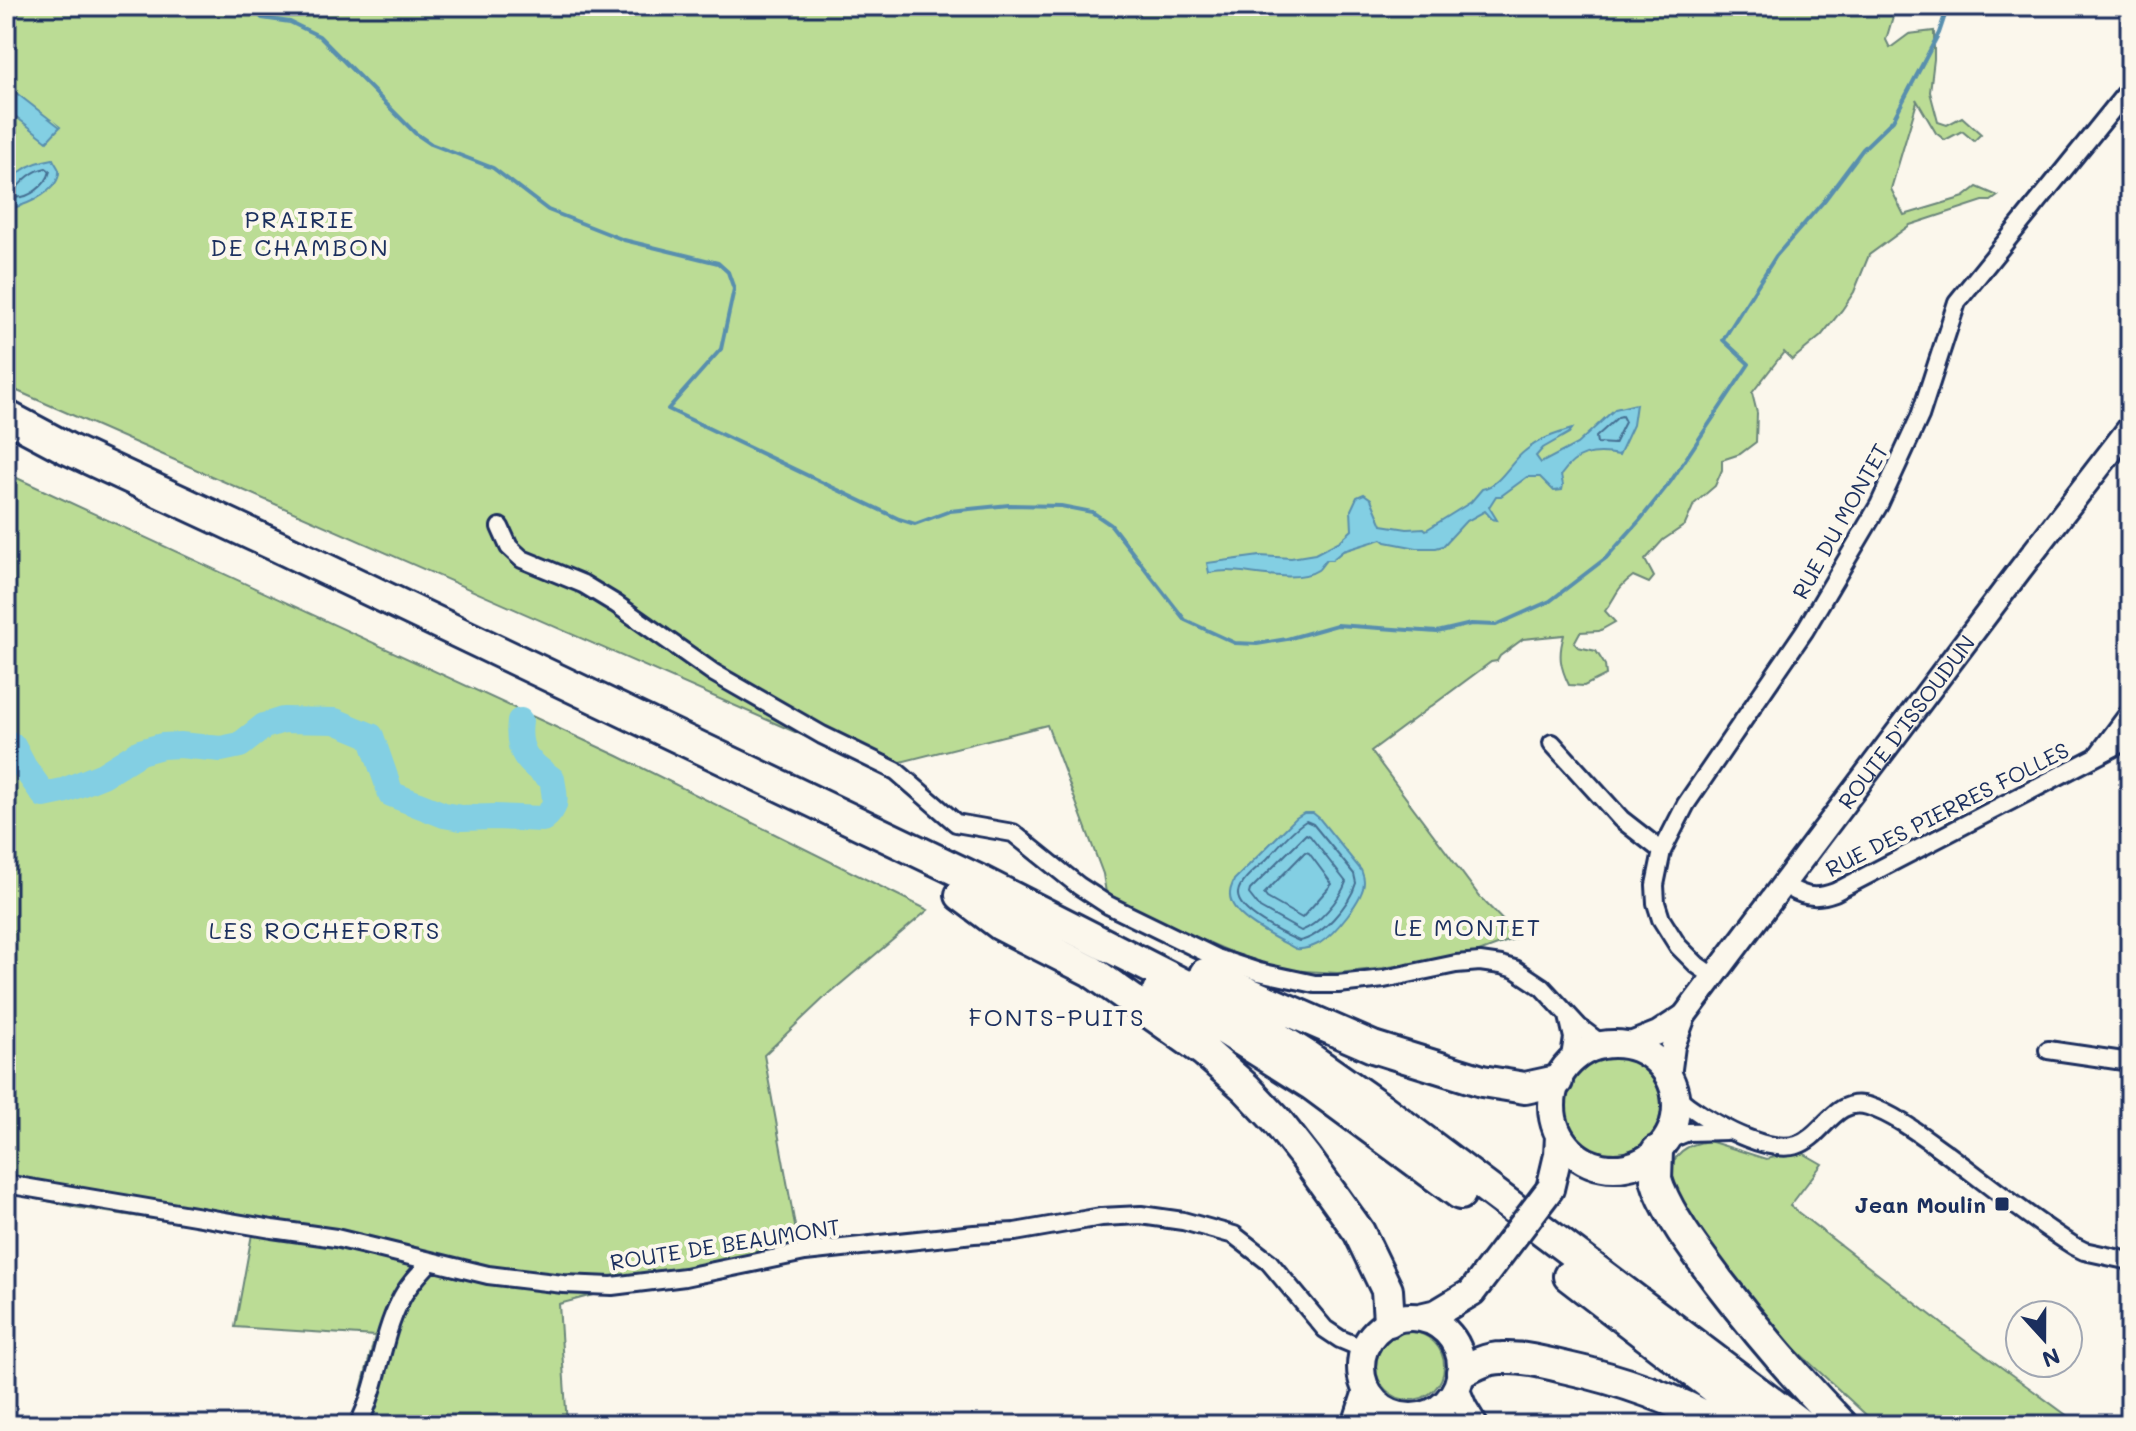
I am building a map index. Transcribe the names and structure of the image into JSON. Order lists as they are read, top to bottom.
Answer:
{
  "streets": {
    "main road": ["ROUTE D'ISSOUDUN"],
    "street": ["RUE DU MONTET", "RUE DES PIERRES FOLLES", "ROUTE DE BEAUMONT"]
  },
  "crossings": [
    ["RUE DU MONTET", "ROUTE D'ISSOUDUN"],
    ["ROUTE D'ISSOUDUN", "RUE DES PIERRES FOLLES"]
  ],
  "districts": [
    "PRAIRIE DE CHAMBON",
    "LE MONTET",
    "LES ROCHEFORTS",
    "FONTS-PUITS"
  ],
  "places": {
    "transit": ["Jean Moulin"]
  },
  "north": "bottom"
}
